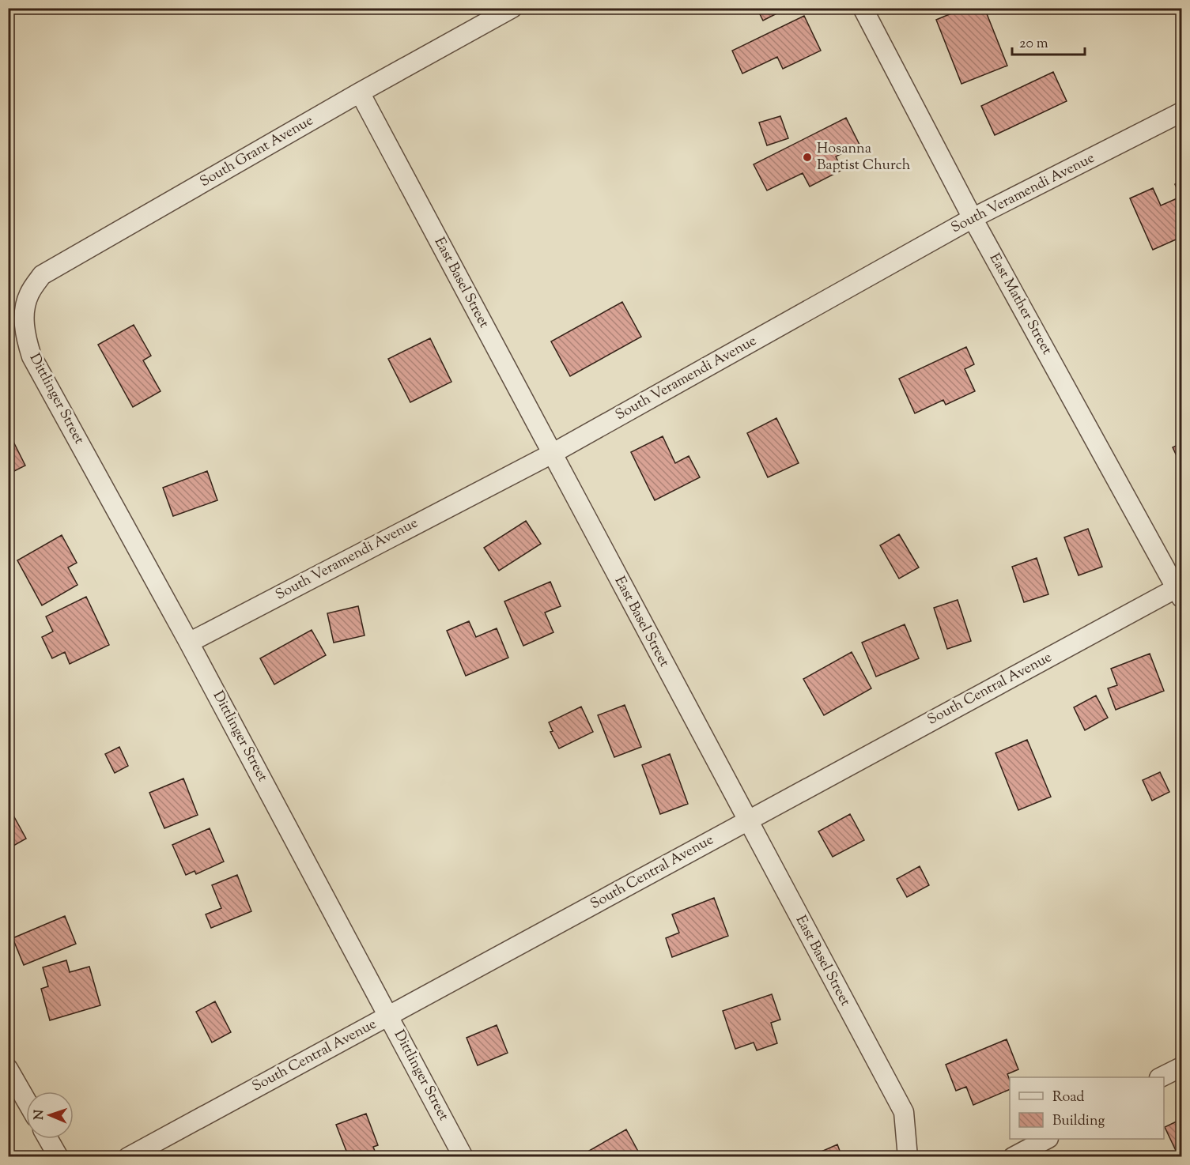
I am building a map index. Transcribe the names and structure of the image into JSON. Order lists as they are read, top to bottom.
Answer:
{
  "streets": {
    "street": [
      "South Grant Avenue",
      "South Veramendi Avenue",
      "East Basel Street",
      "East Mather Street",
      "Dittlinger Street",
      "South Central Avenue"
    ]
  },
  "crossings": [
    ["South Grant Avenue", "East Basel Street"],
    ["South Grant Avenue", "Dittlinger Street"],
    ["South Veramendi Avenue", "East Basel Street"],
    ["South Veramendi Avenue", "East Mather Street"],
    ["South Veramendi Avenue", "Dittlinger Street"],
    ["East Basel Street", "South Central Avenue"],
    ["East Mather Street", "South Central Avenue"],
    ["Dittlinger Street", "South Central Avenue"]
  ],
  "places": ["Hosanna Baptist Church"],
  "legend": ["Road", "Building"],
  "scale_bar": "20 m",
  "north": "left"
}
